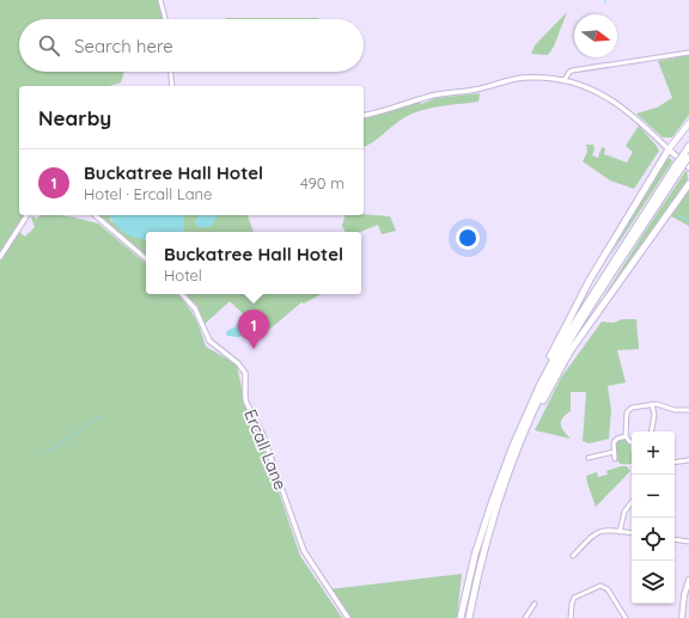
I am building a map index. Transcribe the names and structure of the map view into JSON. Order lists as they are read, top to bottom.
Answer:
{
  "streets": {
    "street": ["Ercall Lane"]
  },
  "north": "right",
  "page": {
    "search": "Search here",
    "heading": "Nearby",
    "list": [
      {
        "mark": "1",
        "name": "Buckatree Hall Hotel",
        "note": "Hotel · Ercall Lane",
        "value": "490 m"
      }
    ],
    "popup": ["Buckatree Hall Hotel", "Hotel"],
    "pins": "1",
    "map_buttons": ["+", "−"]
  }
}
